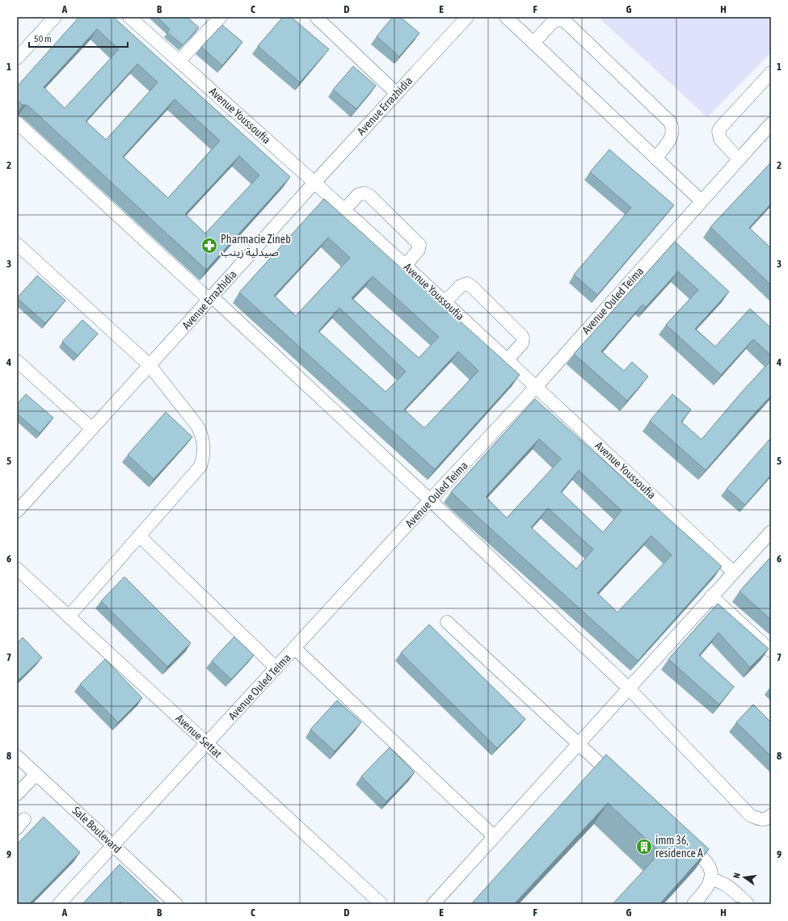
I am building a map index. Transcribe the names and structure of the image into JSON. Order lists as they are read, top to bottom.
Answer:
{
  "streets": {
    "street": [
      "Avenue Errazhidia",
      "Avenue Youssoufia",
      "Avenue Ouled Teima",
      "Avenue Settat",
      "Sale Boulevard"
    ]
  },
  "crossings": [
    ["Avenue Errazhidia", "Avenue Youssoufia"],
    ["Avenue Youssoufia", "Avenue Ouled Teima"],
    ["Avenue Ouled Teima", "Avenue Settat"],
    ["Avenue Ouled Teima", "Sale Boulevard"]
  ],
  "places": {
    "pharmacy": ["Pharmacie Zineb صيدلية زينب"],
    "building": ["imm 36, residence A"]
  },
  "scale_bar": "50 m",
  "north": "left",
  "grid": {
    "columns": [
      "A",
      "B",
      "C",
      "D",
      "E",
      "F",
      "G",
      "H"
    ],
    "rows": [
      "1",
      "2",
      "3",
      "4",
      "5",
      "6",
      "7",
      "8",
      "9"
    ]
  }
}
